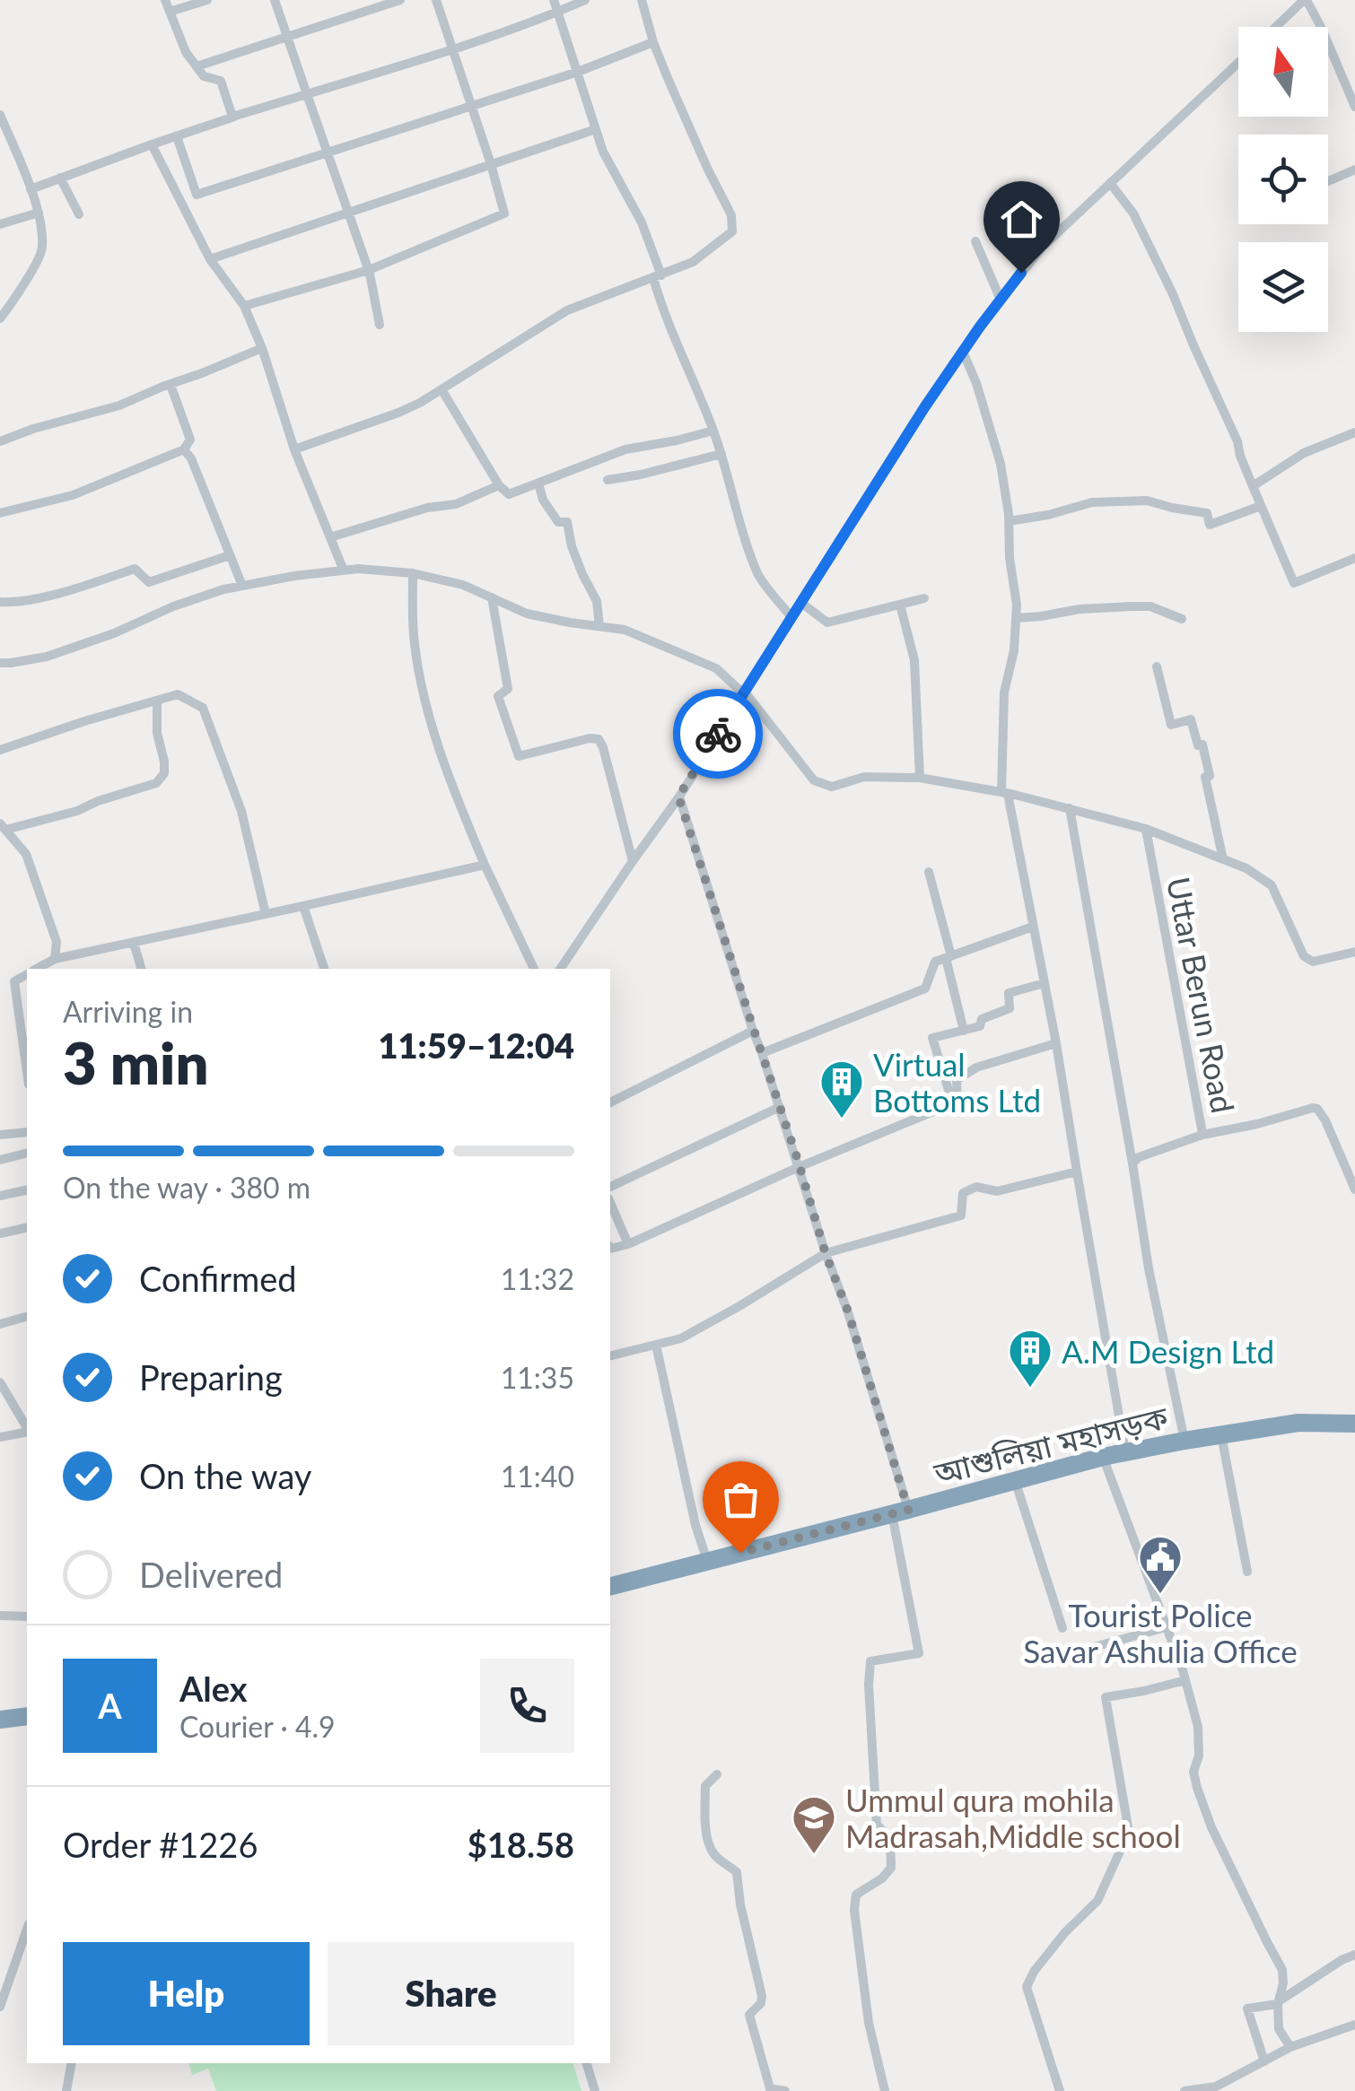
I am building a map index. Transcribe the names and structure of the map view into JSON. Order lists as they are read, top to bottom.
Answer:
{
  "streets": {
    "highway": ["আশুলিয়া মহাসড়ক"],
    "street": ["Uttar Berun Road"]
  },
  "places": {
    "building": ["Virtual Bottoms Ltd", "A.M Design Ltd"],
    "public building": ["Tourist Police Savar Ashulia Office"],
    "school or university": ["Ummul qura mohila Madrasah,Middle school"]
  },
  "north": "top",
  "page": {
    "heading": ["3 min", "Arriving in", "11:59–12:04"],
    "panel": [
      "Alex",
      "Courier · 4.9",
      "Order #1226",
      "$18.58"
    ],
    "bar": "On the way · 380 m",
    "list": [
      ["Confirmed", "11:32"],
      ["Preparing", "11:35"],
      ["On the way", "11:40"],
      "Delivered"
    ],
    "round": "A",
    "buttons": ["Help", "Share"]
  }
}
